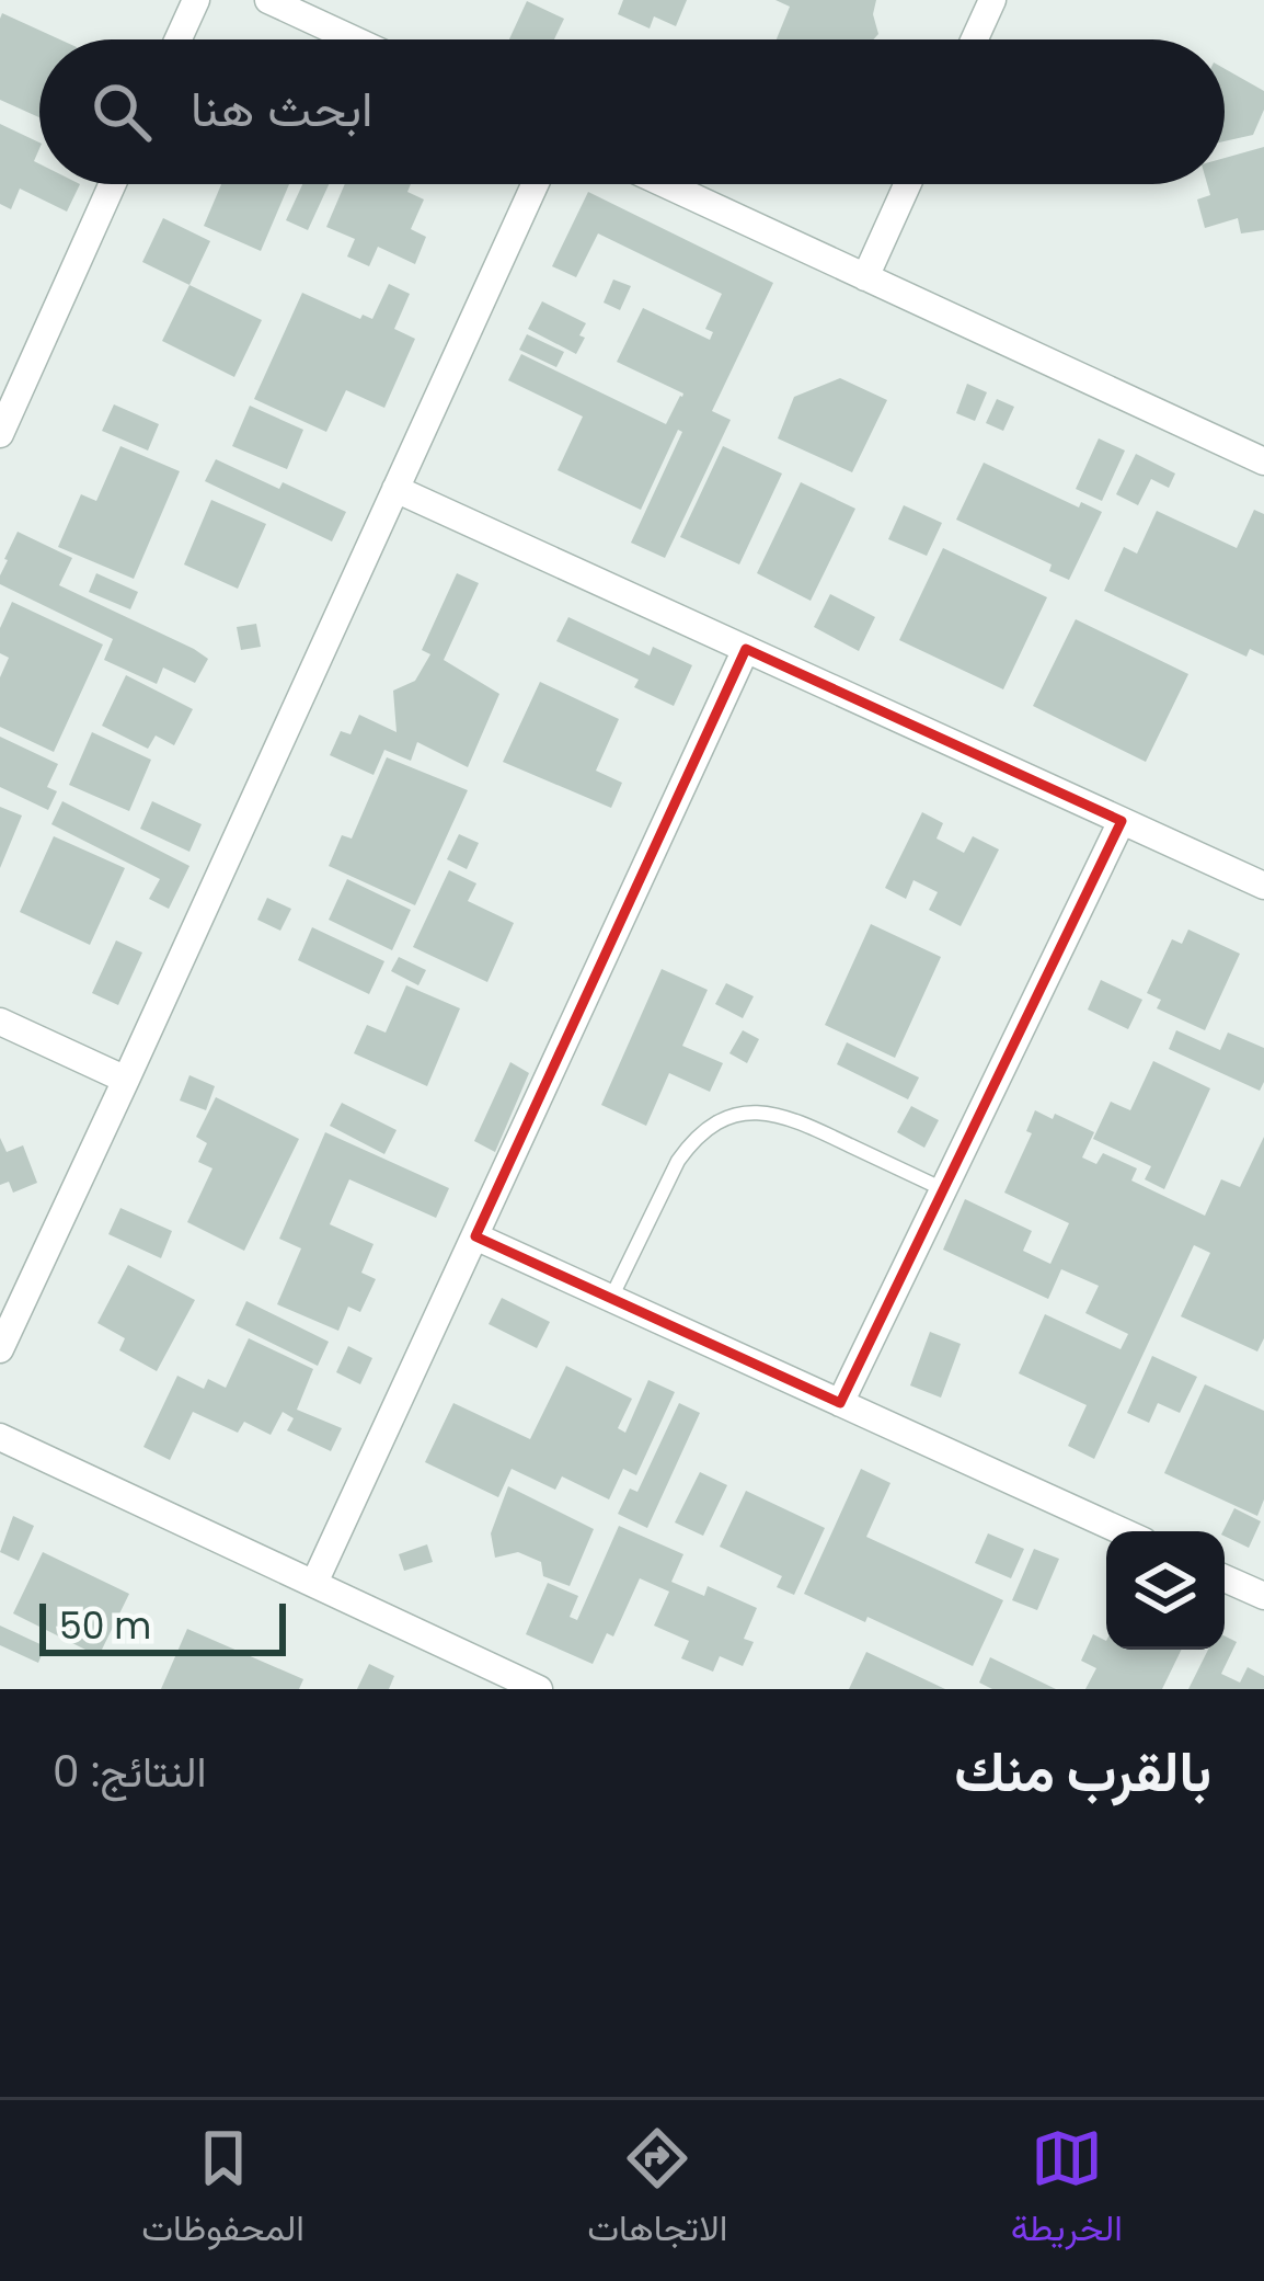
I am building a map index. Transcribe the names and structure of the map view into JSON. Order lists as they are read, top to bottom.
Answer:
{
  "scale_bar": "50 m",
  "page": {
    "search": "ابحث هنا",
    "scale": "50 m",
    "heading": ["بالقرب منك", "النتائج: 0"],
    "nav": ["الخريطة", "الاتجاهات", "المحفوظات"]
  }
}
